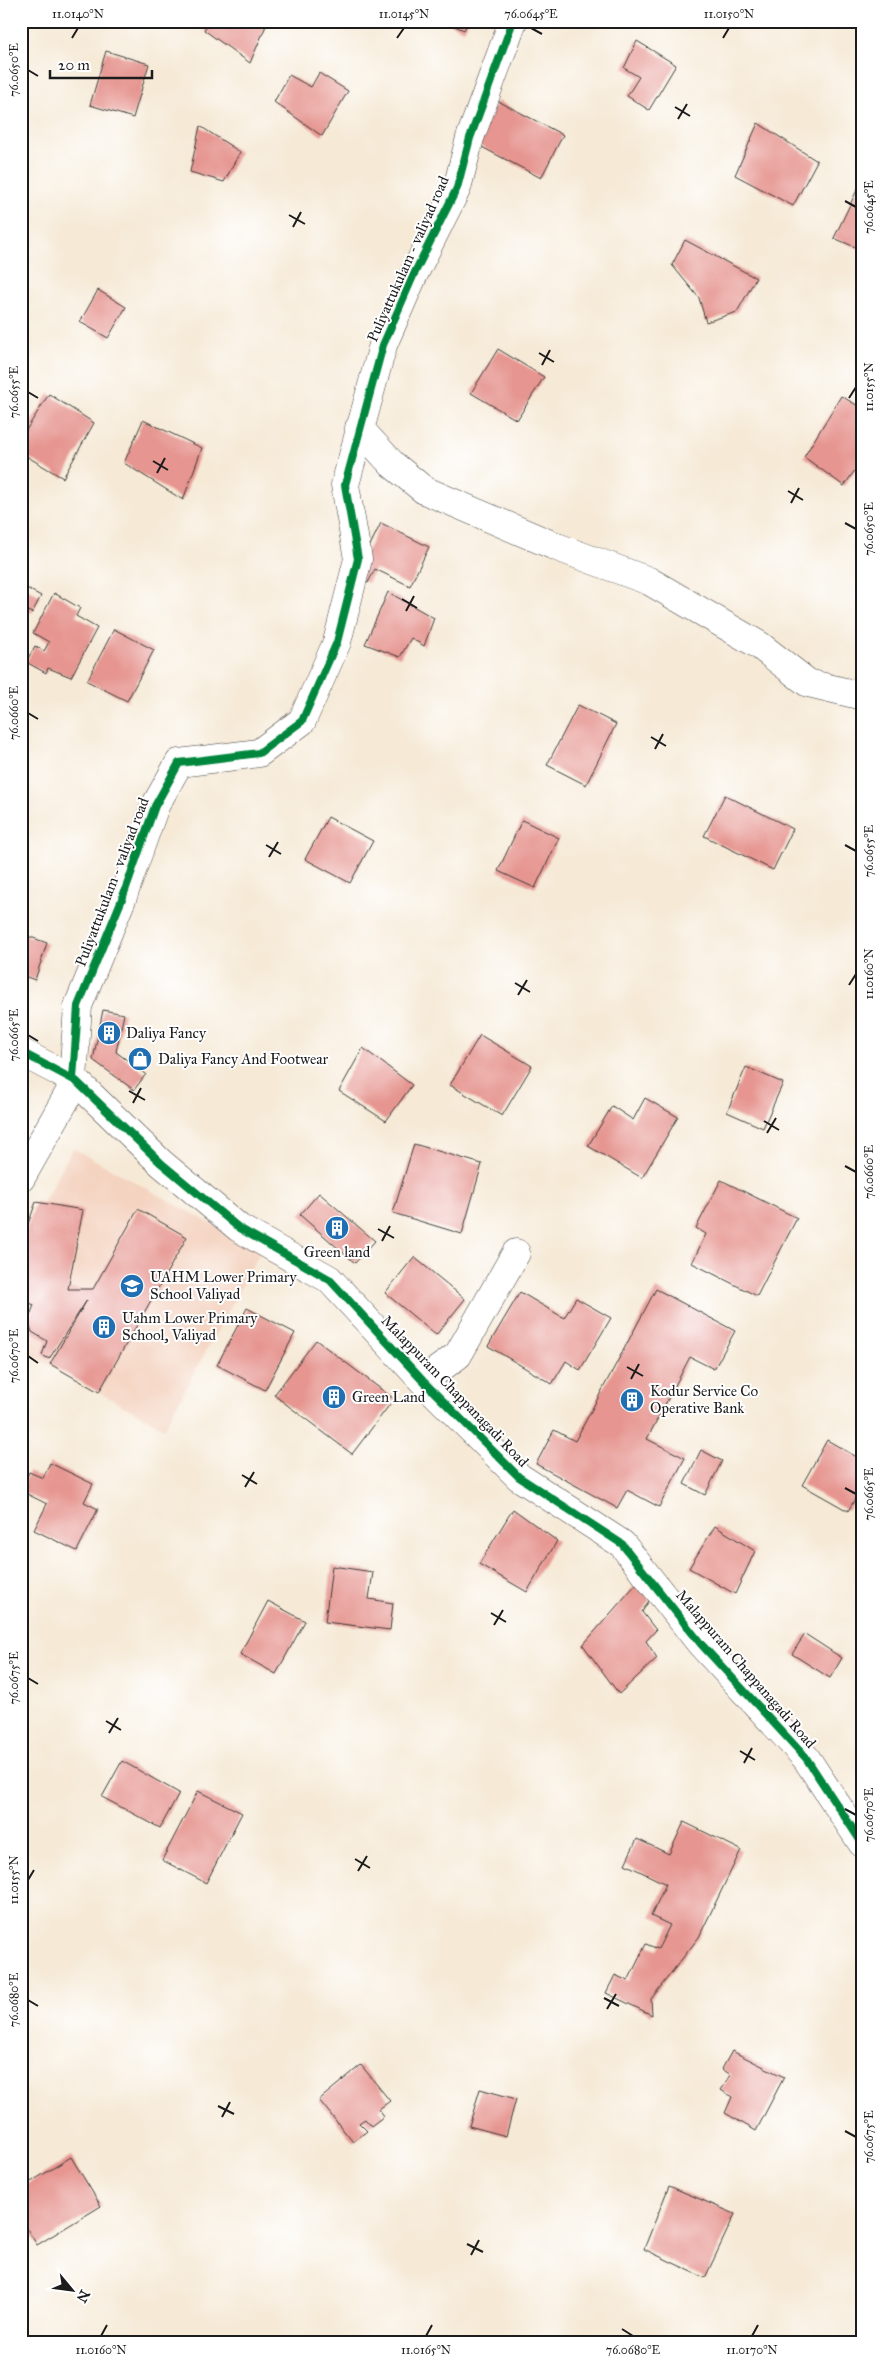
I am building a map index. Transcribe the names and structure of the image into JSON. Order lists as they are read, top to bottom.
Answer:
{
  "streets": {
    "street": ["Puliyattukulam - valiyad road", "Malappuram Chappanagadi Road"]
  },
  "crossings": [
    ["Puliyattukulam - valiyad road", "Malappuram Chappanagadi Road"]
  ],
  "places": {
    "building": [
      "Daliya Fancy",
      "Green land",
      "Uahm Lower Primary School, Valiyad",
      "Green Land",
      "Kodur Service Co Operative Bank"
    ],
    "shop": ["Daliya Fancy And Footwear"],
    "school or university": ["UAHM Lower Primary School Valiyad"]
  },
  "scale_bar": "20 m",
  "north": "bottom right",
  "coordinates": [
    "11.0140°N",
    "11.0145°N",
    "76.0645°E",
    "11.0150°N",
    "76.0650°E",
    "11.0155°N",
    "76.0655°E",
    "76.0660°E",
    "11.0160°N",
    "76.0665°E",
    "76.0670°E",
    "76.0675°E",
    "76.0680°E",
    "11.0165°N",
    "11.0170°N"
  ]
}
